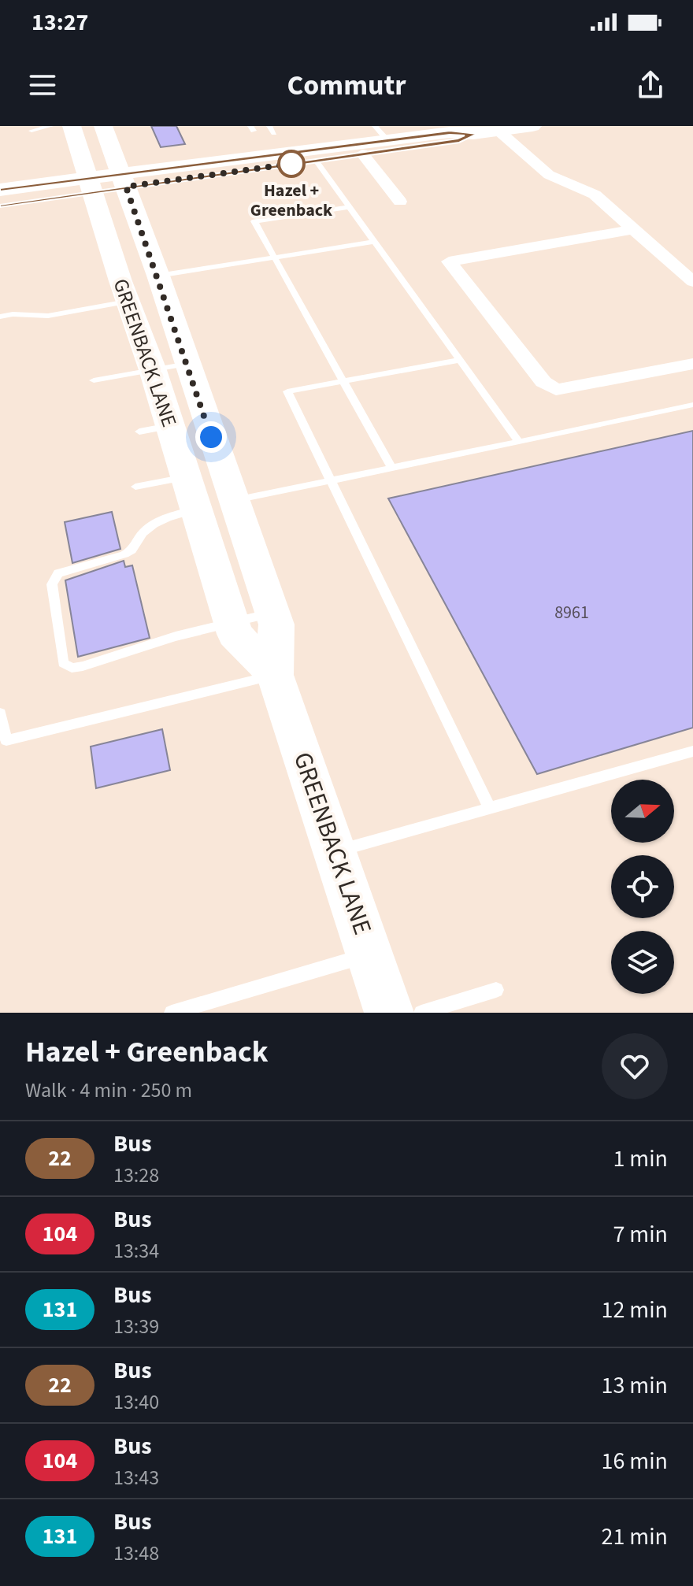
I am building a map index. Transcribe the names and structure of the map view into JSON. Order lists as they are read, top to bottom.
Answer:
{
  "streets": {
    "main road": ["GREENBACK LANE"]
  },
  "places": ["Hazel + Greenback"],
  "lines": ["bus line 22"],
  "house_numbers": ["8961"],
  "north": "right",
  "page": {
    "status": "13:27",
    "header": "Commutr",
    "heading": ["Hazel + Greenback", "Walk · 4 min · 250 m"],
    "list": [
      {
        "mark": "22",
        "name": "Bus",
        "note": "13:28",
        "value": "1 min"
      },
      {
        "mark": "104",
        "name": "Bus",
        "note": "13:34",
        "value": "7 min"
      },
      {
        "mark": "131",
        "name": "Bus",
        "note": "13:39",
        "value": "12 min"
      },
      {
        "mark": "22",
        "name": "Bus",
        "note": "13:40",
        "value": "13 min"
      },
      {
        "mark": "104",
        "name": "Bus",
        "note": "13:43",
        "value": "16 min"
      },
      {
        "mark": "131",
        "name": "Bus",
        "note": "13:48",
        "value": "21 min"
      }
    ]
  }
}
